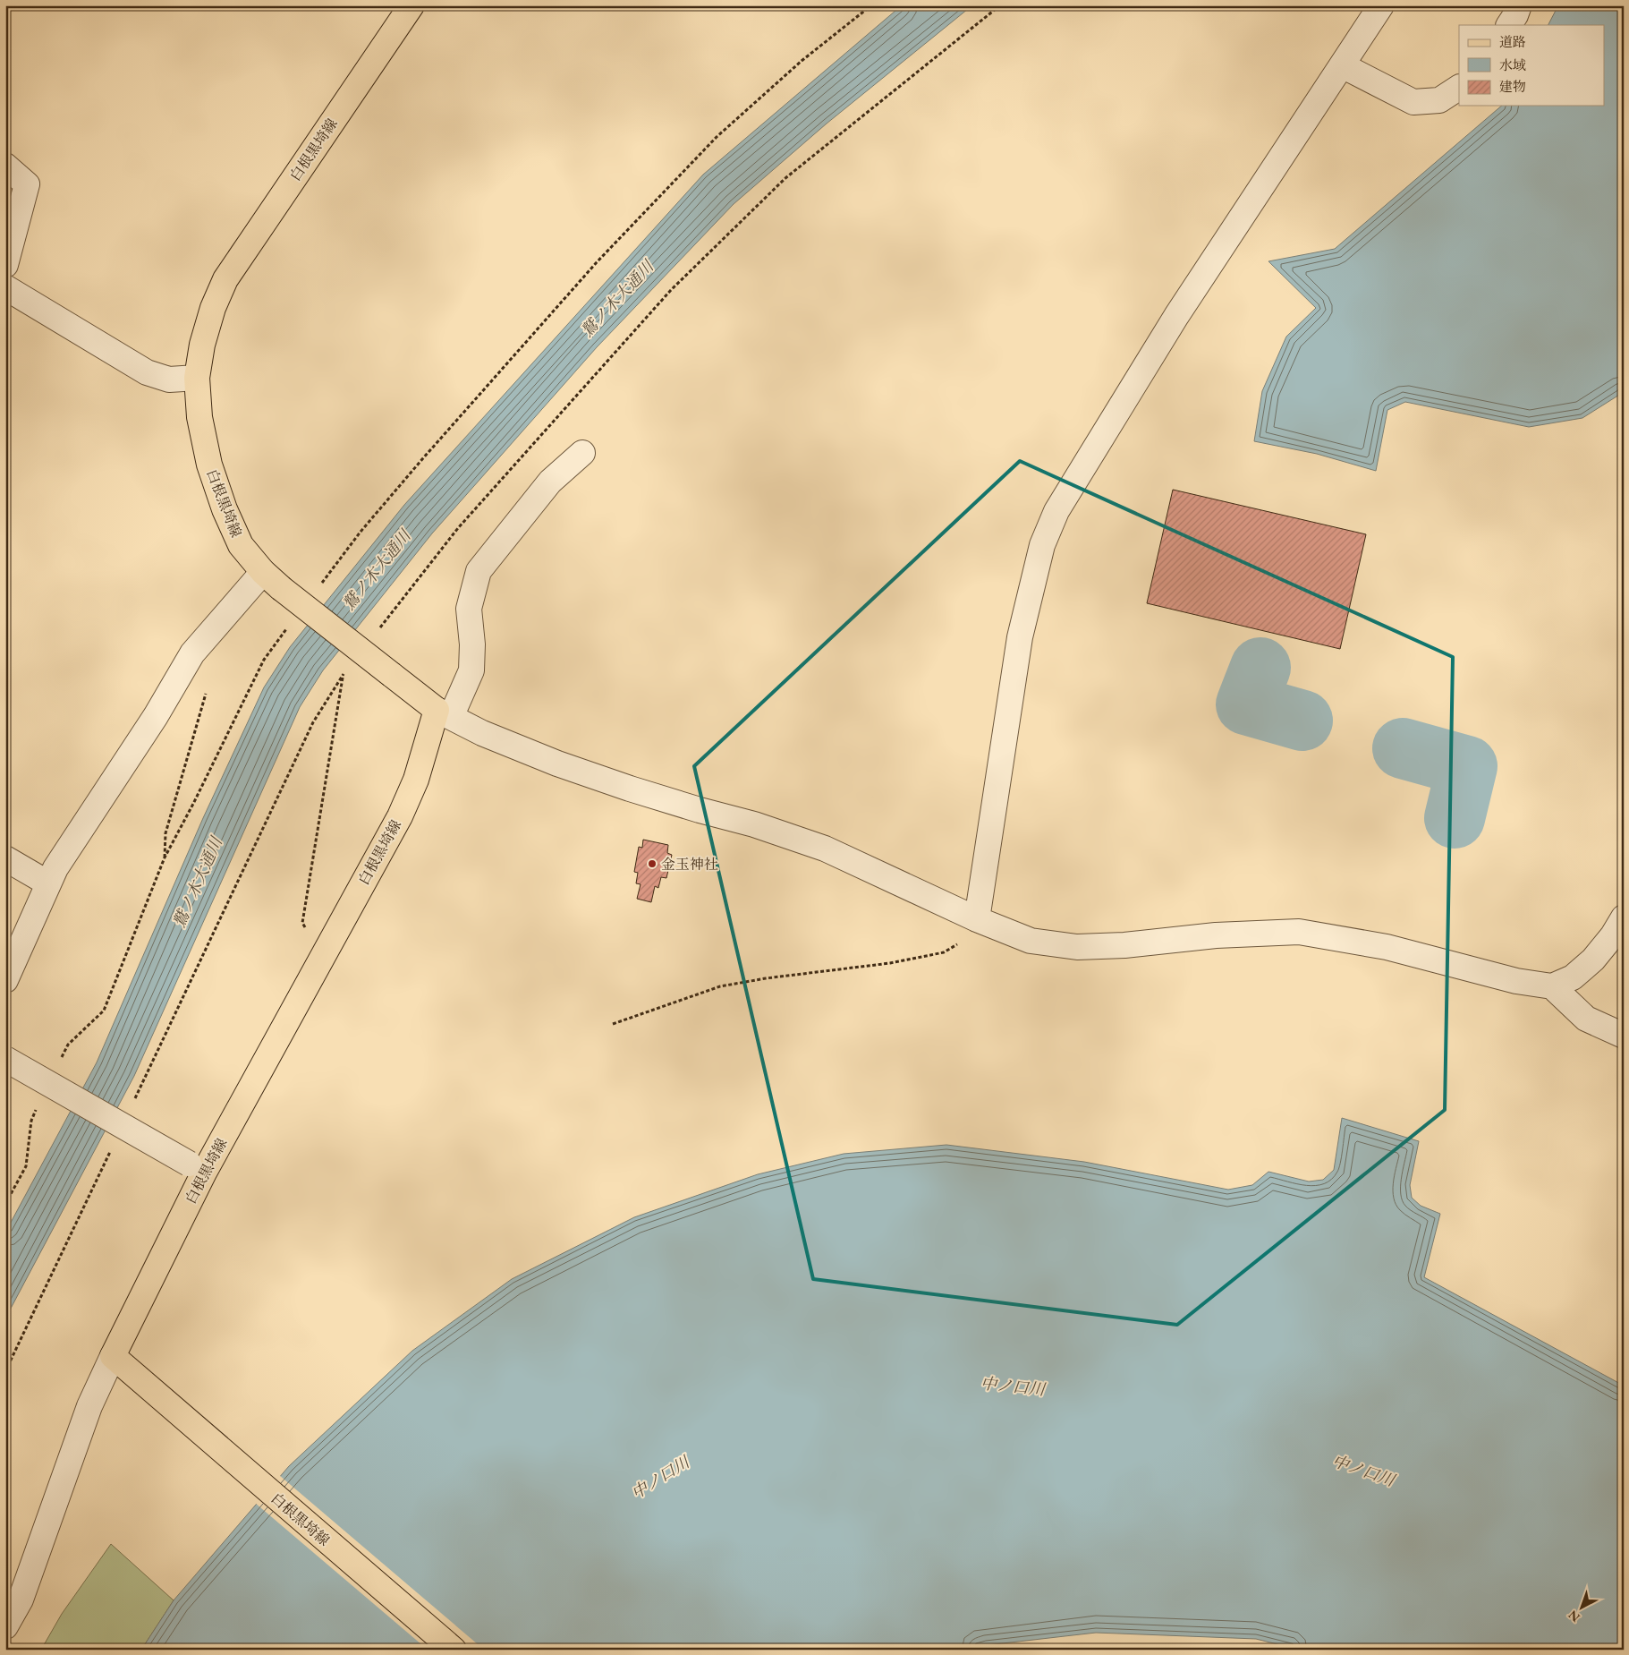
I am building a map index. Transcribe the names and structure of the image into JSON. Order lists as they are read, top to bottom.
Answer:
{
  "streets": {
    "main road": ["白根黒埼線"]
  },
  "water": ["鷲ノ木大通川", "中ノ口川"],
  "places": ["金玉神社"],
  "legend": ["道路", "水域", "建物"],
  "north": "bottom left"
}
